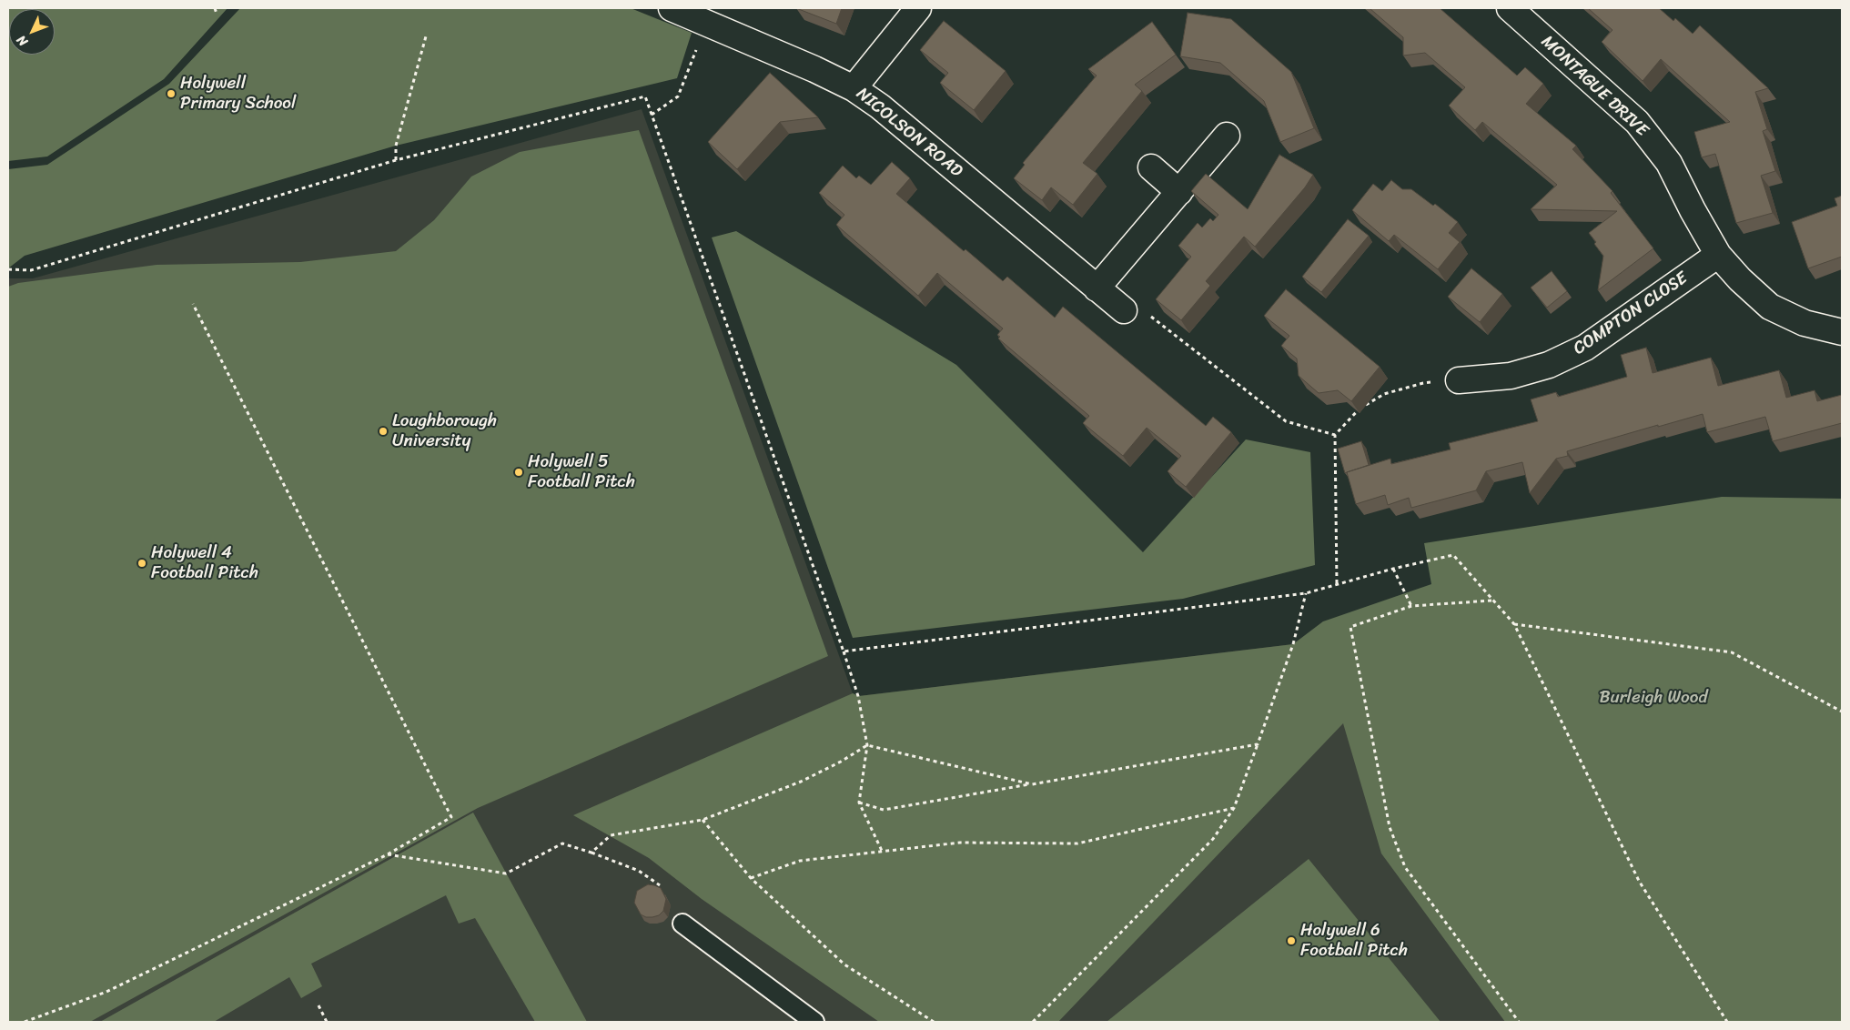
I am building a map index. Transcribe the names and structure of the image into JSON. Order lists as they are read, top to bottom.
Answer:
{
  "streets": {
    "street": ["MONTAGUE DRIVE", "NICOLSON ROAD", "COMPTON CLOSE"]
  },
  "crossings": [
    ["MONTAGUE DRIVE", "COMPTON CLOSE"]
  ],
  "parks": ["Burleigh Wood"],
  "places": [
    "Holywell Primary School",
    "Loughborough University",
    "Holywell 5 Football Pitch",
    "Holywell 4 Football Pitch",
    "Holywell 6 Football Pitch"
  ],
  "north": "bottom left"
}
